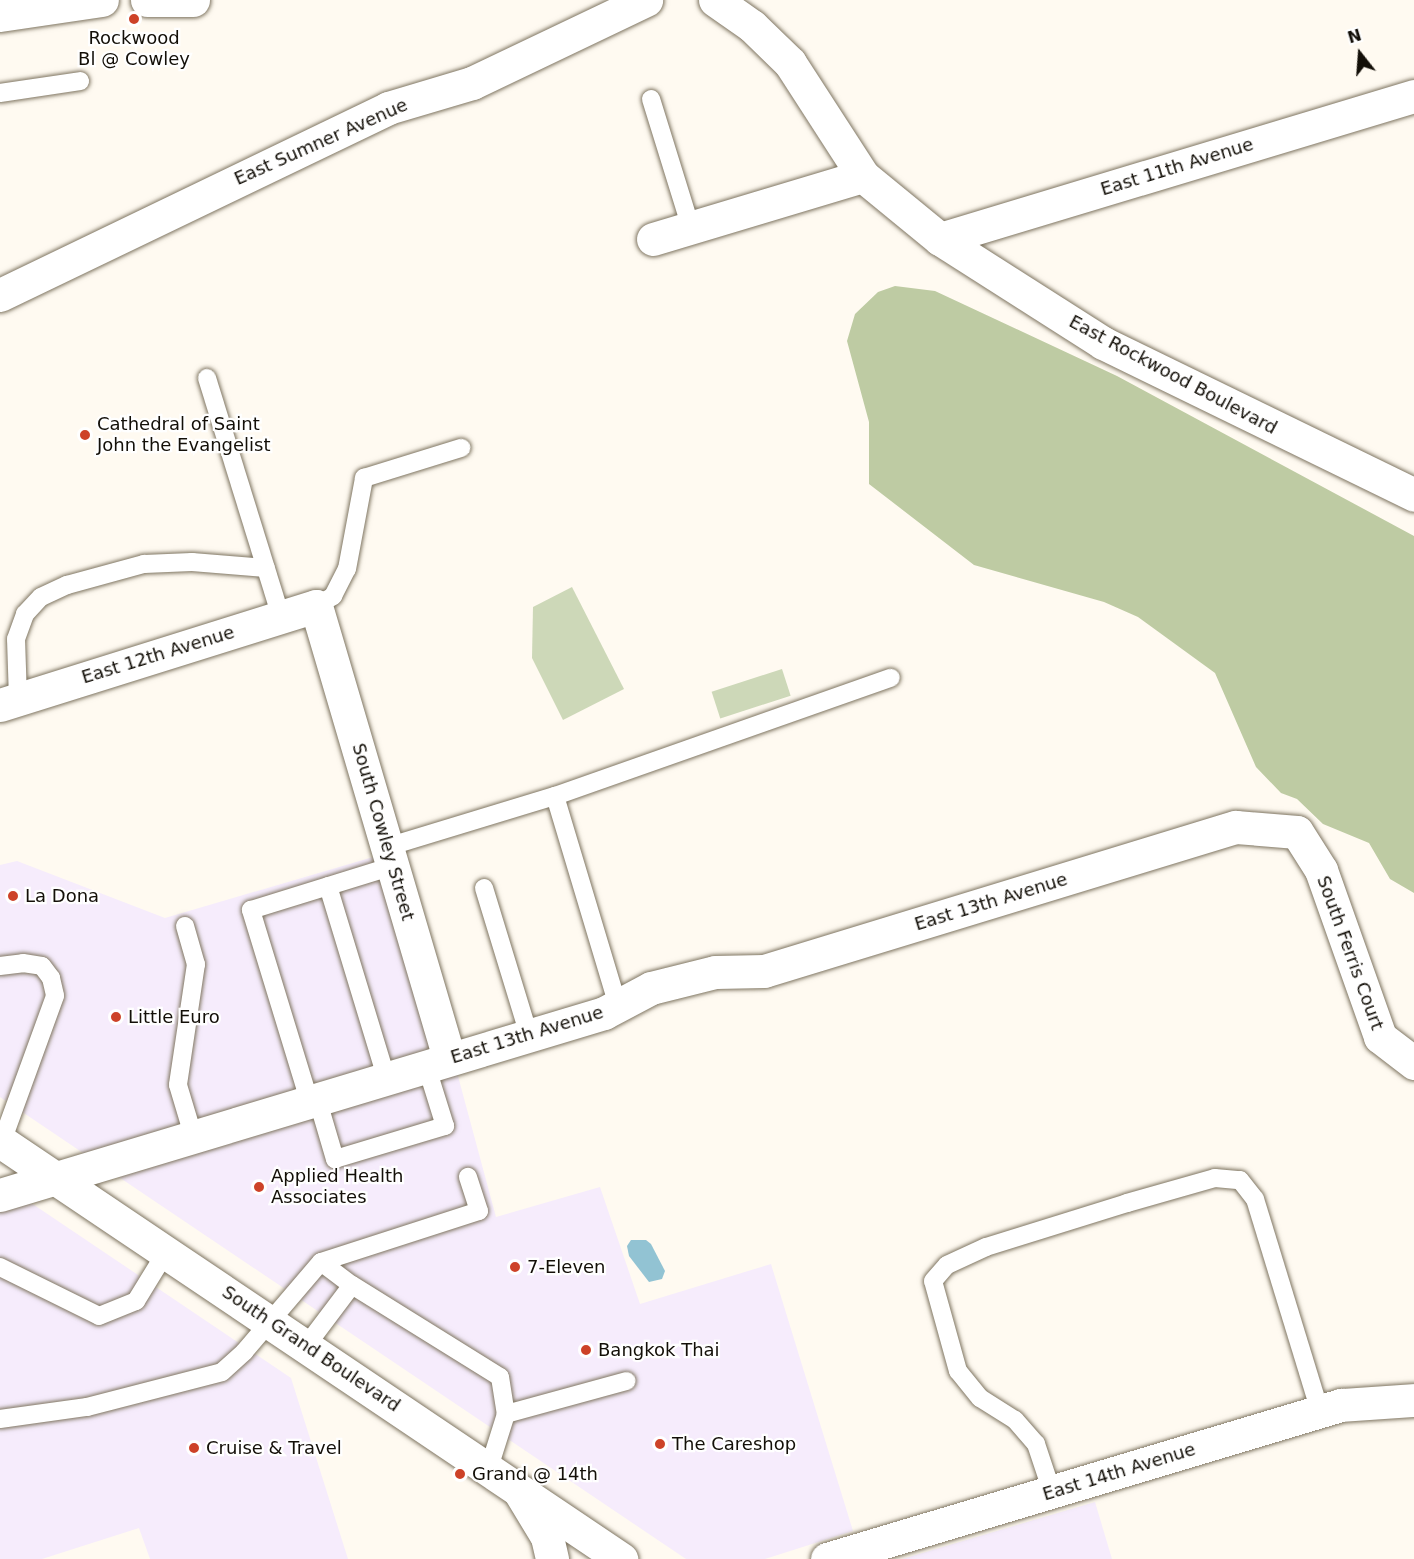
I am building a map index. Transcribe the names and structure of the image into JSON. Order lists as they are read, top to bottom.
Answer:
{
  "streets": {
    "street": [
      "East Sumner Avenue",
      "East 11th Avenue",
      "East Rockwood Boulevard",
      "East 12th Avenue",
      "South Cowley Street",
      "East 13th Avenue",
      "South Ferris Court",
      "South Grand Boulevard",
      "East 14th Avenue"
    ]
  },
  "crossings": [
    ["East 11th Avenue", "East Rockwood Boulevard"],
    ["East 12th Avenue", "South Cowley Street"],
    ["South Cowley Street", "East 13th Avenue"],
    ["East 13th Avenue", "South Ferris Court"],
    ["East 13th Avenue", "South Grand Boulevard"]
  ],
  "places": [
    "Rockwood Bl @ Cowley",
    "Cathedral of Saint John the Evangelist",
    "La Dona",
    "Little Euro",
    "Applied Health Associates",
    "7-Eleven",
    "Bangkok Thai",
    "The Careshop",
    "Cruise & Travel",
    "Grand @ 14th"
  ],
  "north": "top"
}
